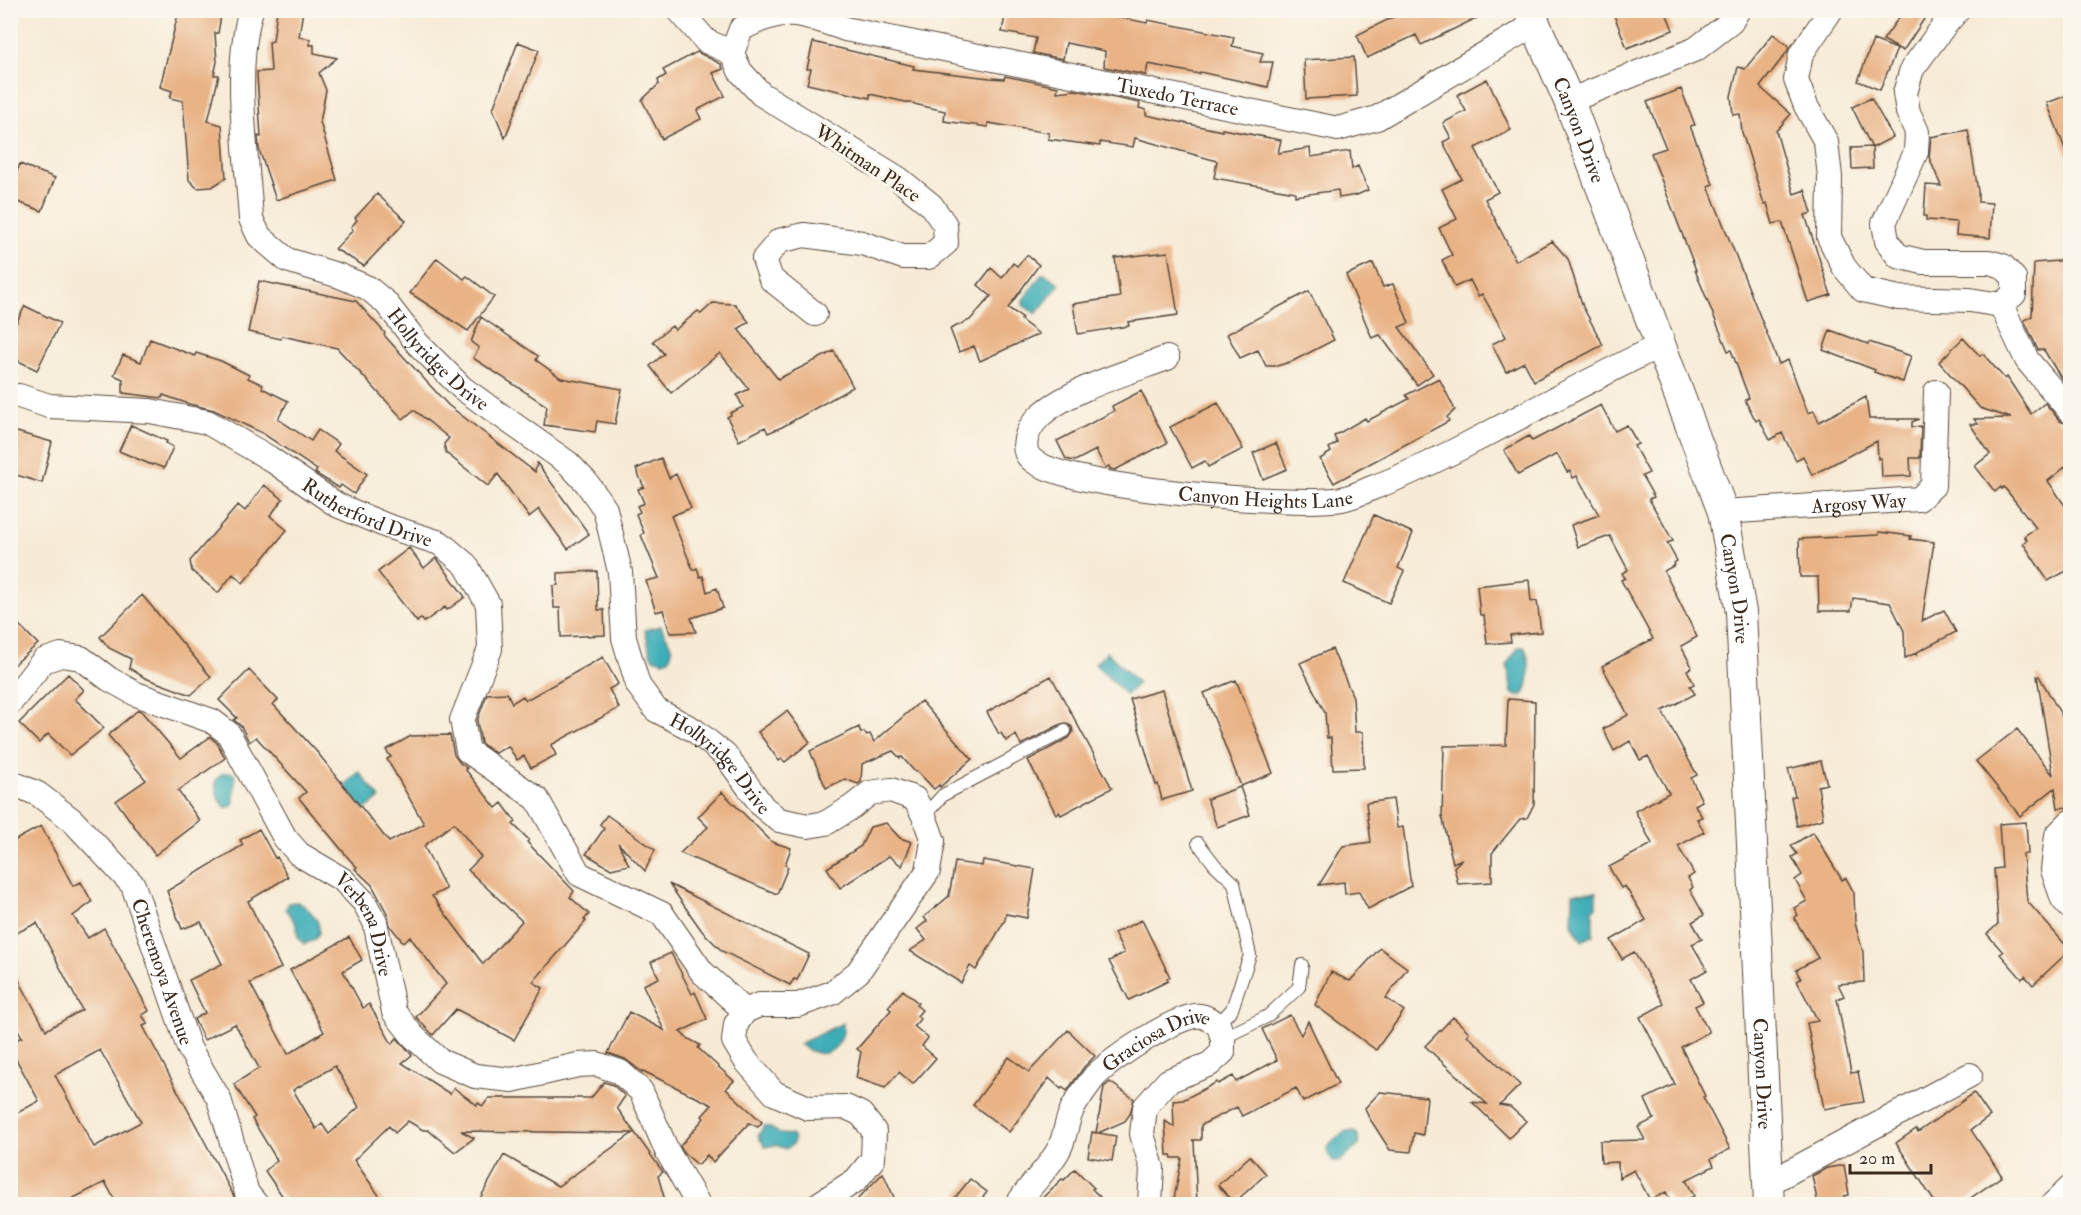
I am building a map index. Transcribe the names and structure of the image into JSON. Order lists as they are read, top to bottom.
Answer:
{
  "streets": {
    "street": [
      "Tuxedo Terrace",
      "Canyon Drive",
      "Whitman Place",
      "Hollyridge Drive",
      "Canyon Heights Lane",
      "Argosy Way",
      "Rutherford Drive",
      "Verbena Drive",
      "Cheremoya Avenue",
      "Graciosa Drive"
    ]
  },
  "crossings": [
    ["Tuxedo Terrace", "Canyon Drive"],
    ["Tuxedo Terrace", "Whitman Place"],
    ["Canyon Drive", "Canyon Heights Lane"],
    ["Canyon Drive", "Argosy Way"],
    ["Hollyridge Drive", "Rutherford Drive"]
  ],
  "scale_bar": "20 m"
}
